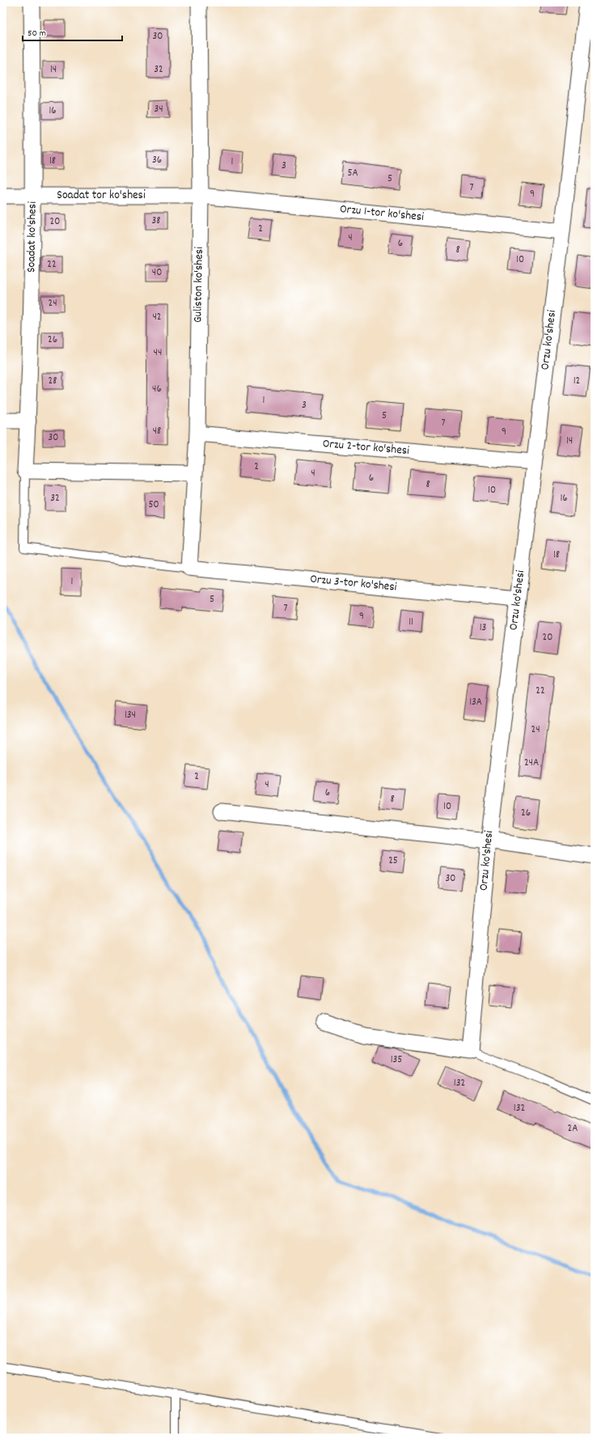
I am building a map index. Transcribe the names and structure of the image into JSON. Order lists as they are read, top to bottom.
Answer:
{
  "streets": {
    "street": [
      "Soadat tor ko'shesi",
      "Orzu 1-tor ko'shesi",
      "Soadat ko'shesi",
      "Guliston ko'shesi",
      "Orzu ko'shesi",
      "Orzu 2-tor ko'shesi",
      "Orzu 3-tor ko'shesi"
    ]
  },
  "crossings": [
    ["Soadat tor ko'shesi", "Orzu 1-tor ko'shesi"],
    ["Soadat tor ko'shesi", "Soadat ko'shesi"],
    ["Soadat tor ko'shesi", "Guliston ko'shesi"],
    ["Orzu 1-tor ko'shesi", "Guliston ko'shesi"],
    ["Orzu 1-tor ko'shesi", "Orzu ko'shesi"],
    ["Guliston ko'shesi", "Orzu 2-tor ko'shesi"],
    ["Guliston ko'shesi", "Orzu 3-tor ko'shesi"],
    ["Orzu ko'shesi", "Orzu 2-tor ko'shesi"],
    ["Orzu ko'shesi", "Orzu 3-tor ko'shesi"]
  ],
  "house_numbers": [
    "30",
    "14",
    "32",
    "34",
    "16",
    "36",
    "18",
    "1",
    "3",
    "5A",
    "5",
    "7",
    "9",
    "38",
    "20",
    "2",
    "4",
    "6",
    "8",
    "10",
    "22",
    "40",
    "24",
    "42",
    "26",
    "44",
    "28",
    "12",
    "46",
    "1",
    "3",
    "5",
    "7",
    "48",
    "9",
    "30",
    "14",
    "2",
    "4",
    "6",
    "8",
    "10",
    "32",
    "16",
    "50",
    "18",
    "1",
    "5",
    "7",
    "9",
    "11",
    "13",
    "20",
    "22",
    "13A",
    "134",
    "24",
    "24A",
    "2",
    "4",
    "6",
    "8",
    "10",
    "26",
    "25",
    "30",
    "135",
    "132",
    "132",
    "2A"
  ],
  "scale_bar": "50 m"
}
